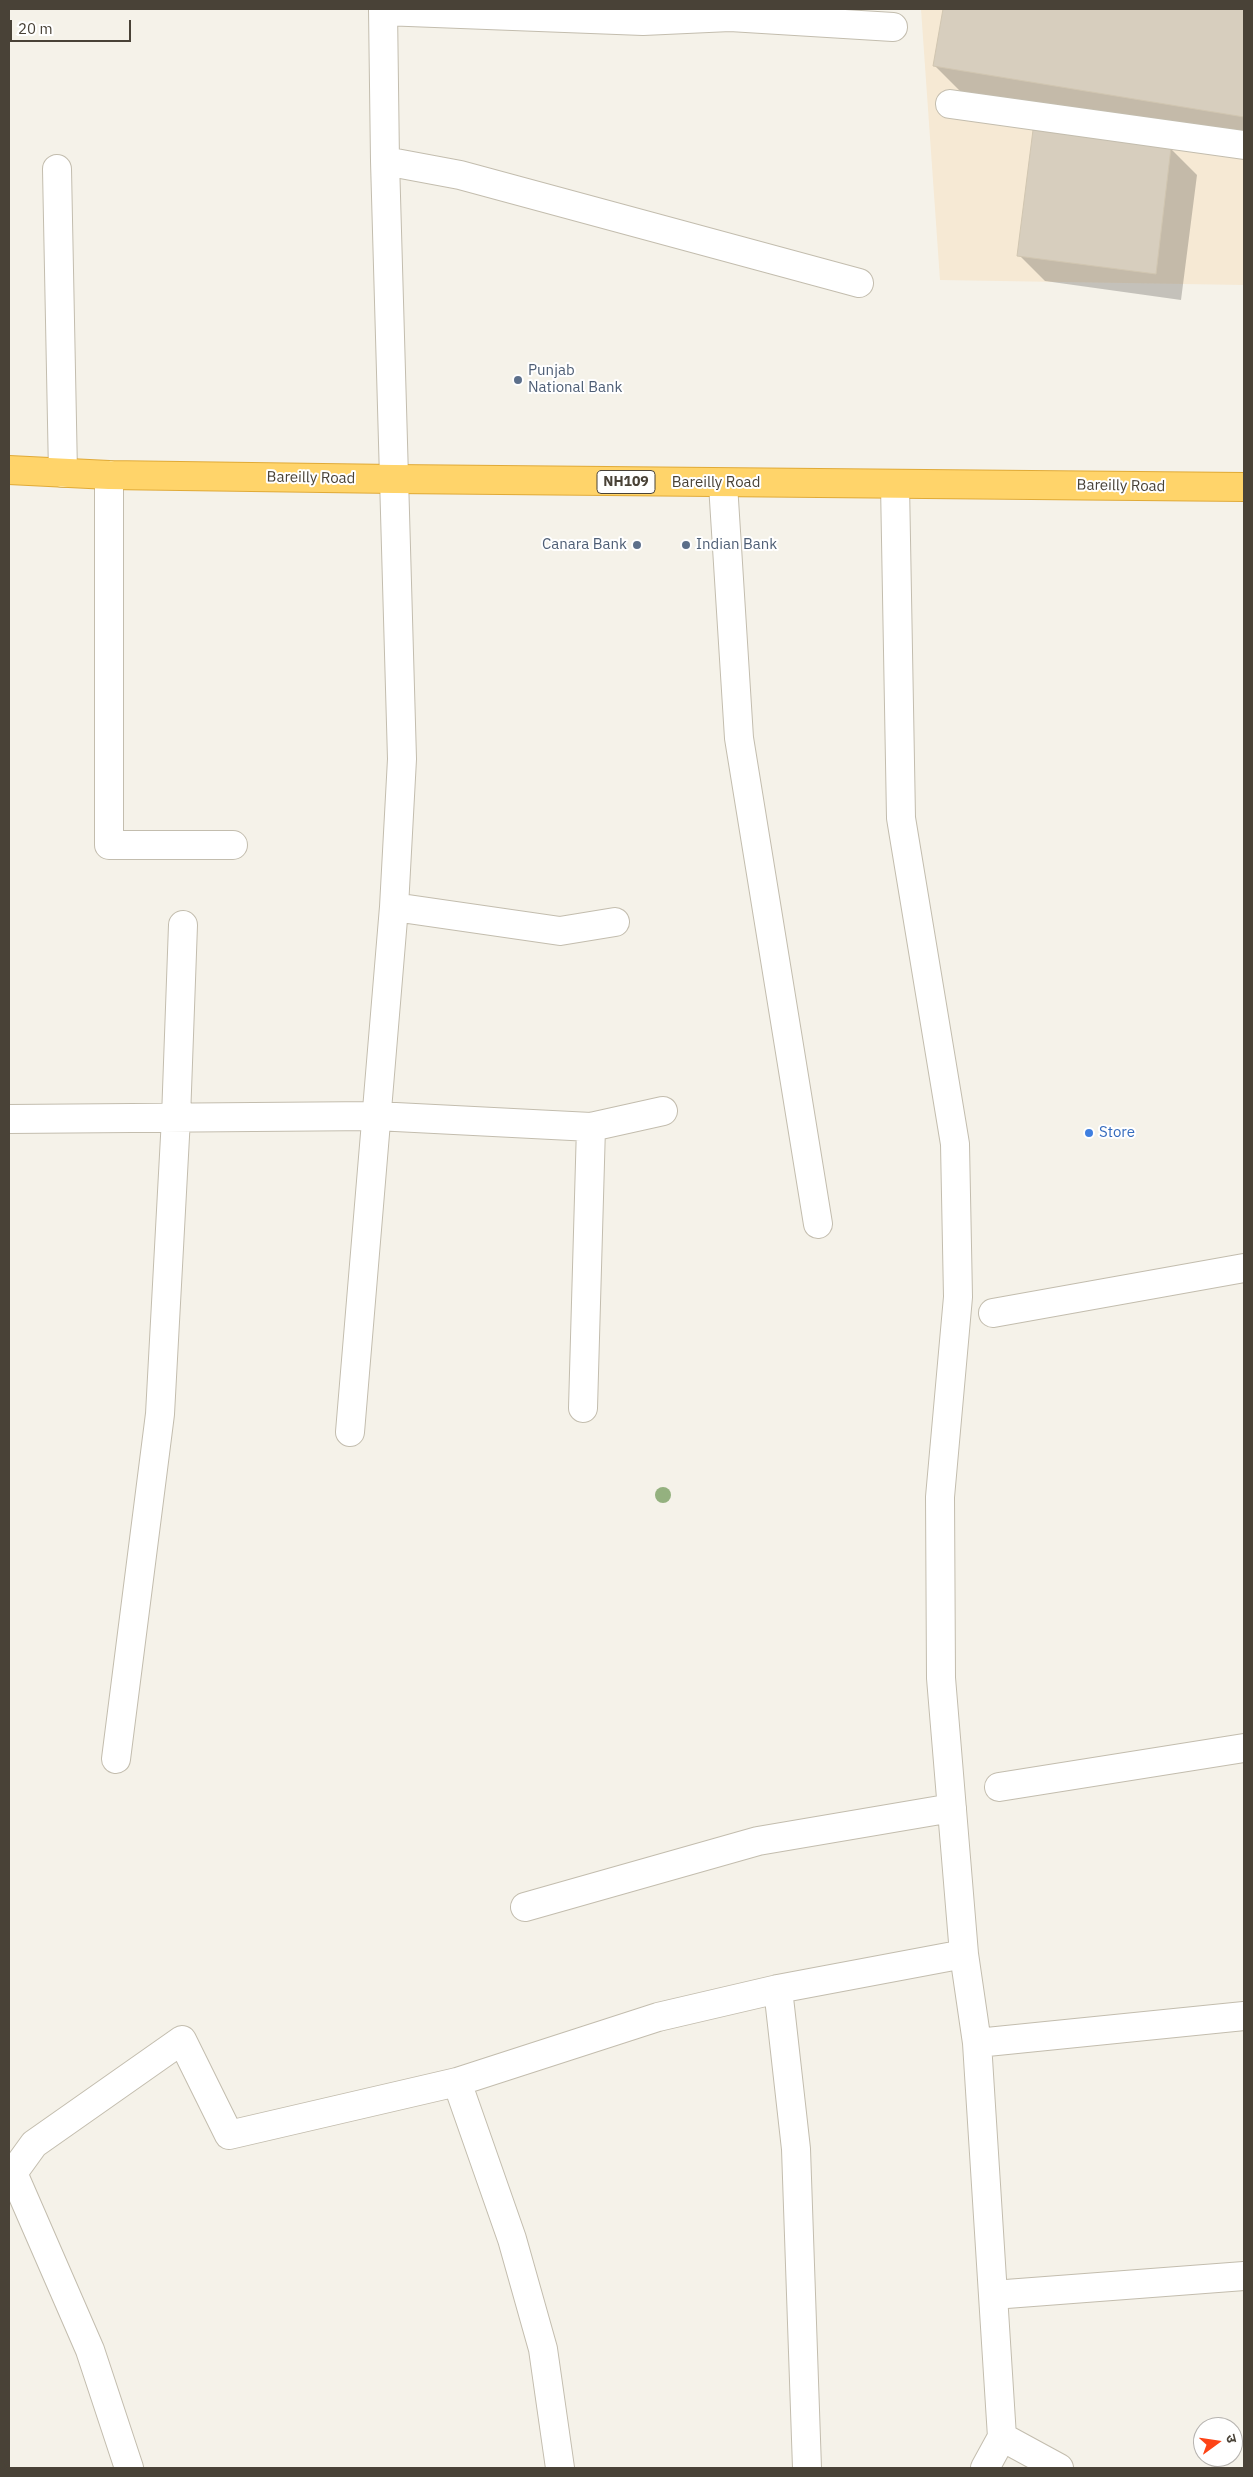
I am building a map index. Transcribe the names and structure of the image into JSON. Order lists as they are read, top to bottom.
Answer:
{
  "streets": {
    "highway": ["Bareilly Road", "NH109"]
  },
  "places": [
    "Punjab National Bank",
    "Canara Bank",
    "Indian Bank",
    "Store"
  ],
  "scale_bar": "20 m",
  "north": "right"
}
